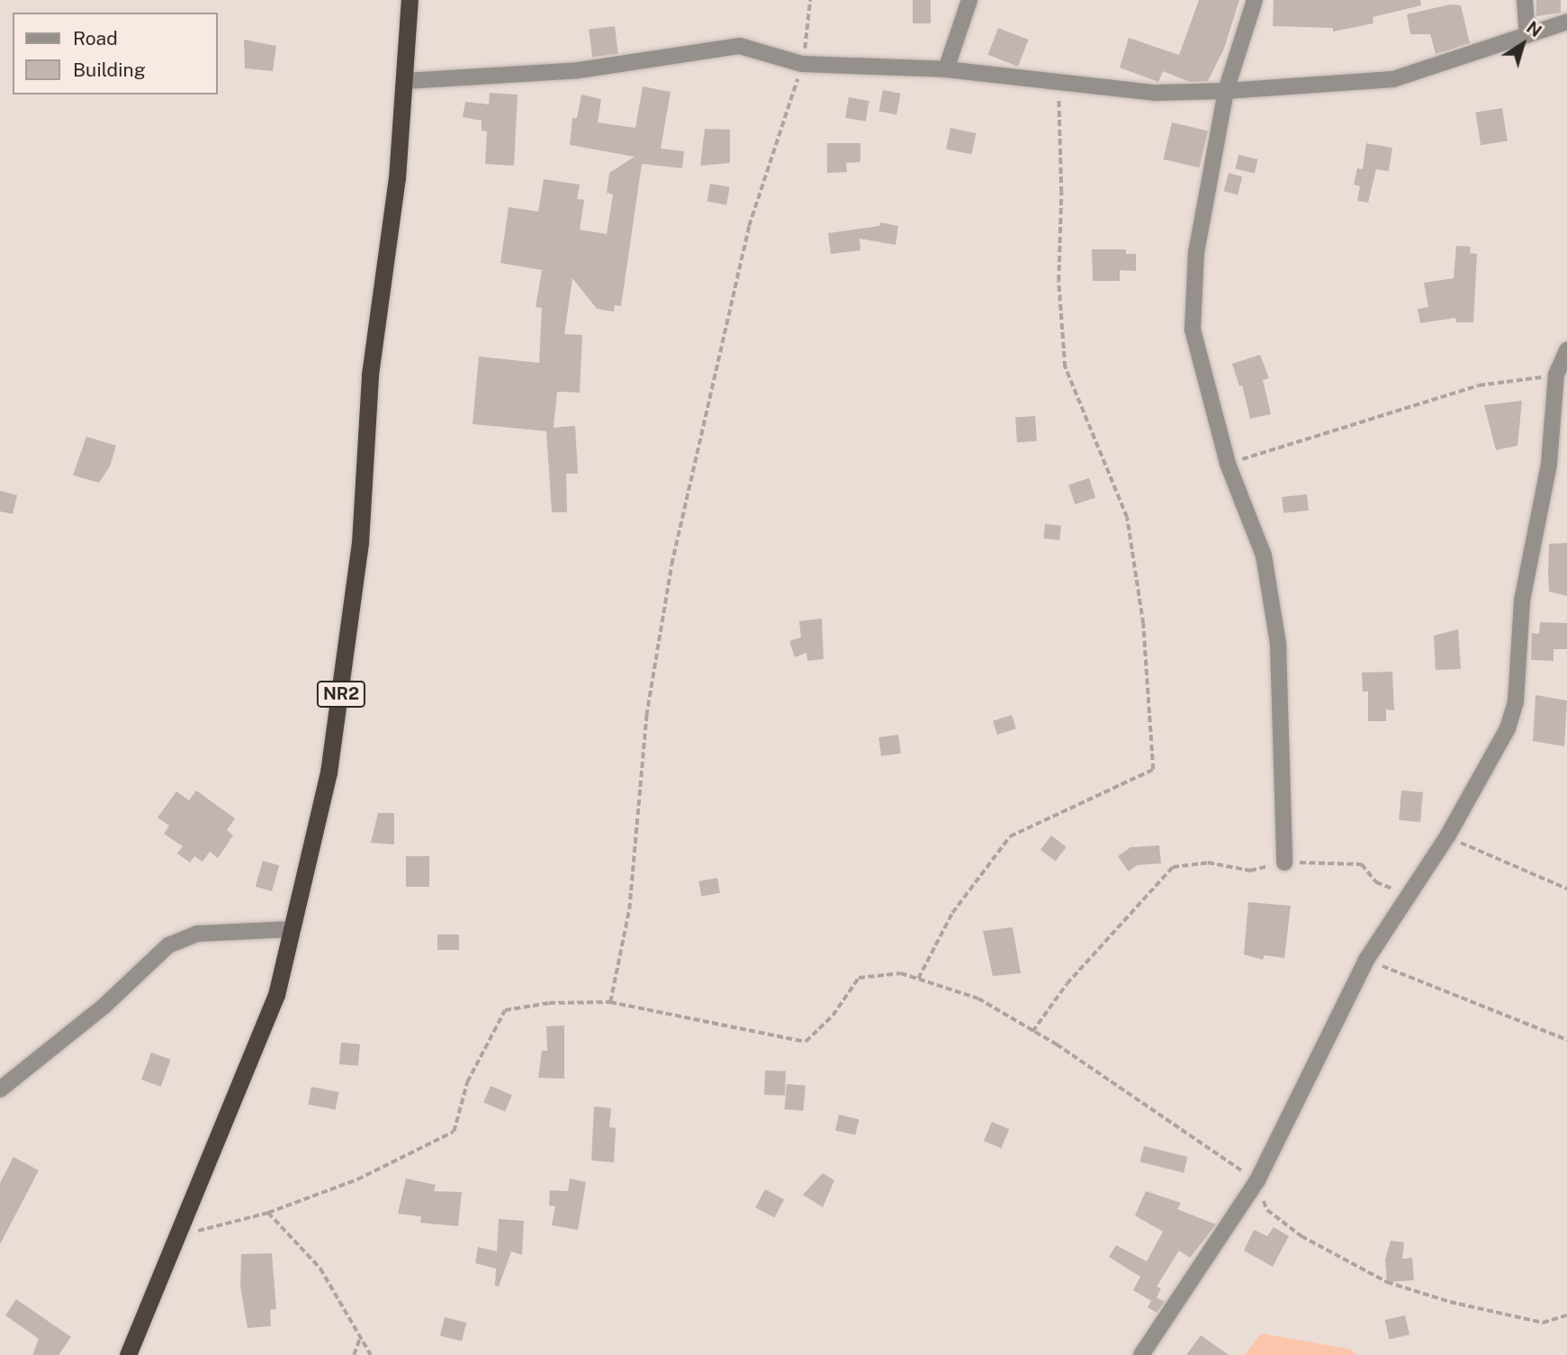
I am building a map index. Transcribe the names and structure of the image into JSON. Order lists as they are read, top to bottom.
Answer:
{
  "streets": {
    "highway": ["NR2"]
  },
  "legend": ["Road", "Building"],
  "north": "top right"
}
